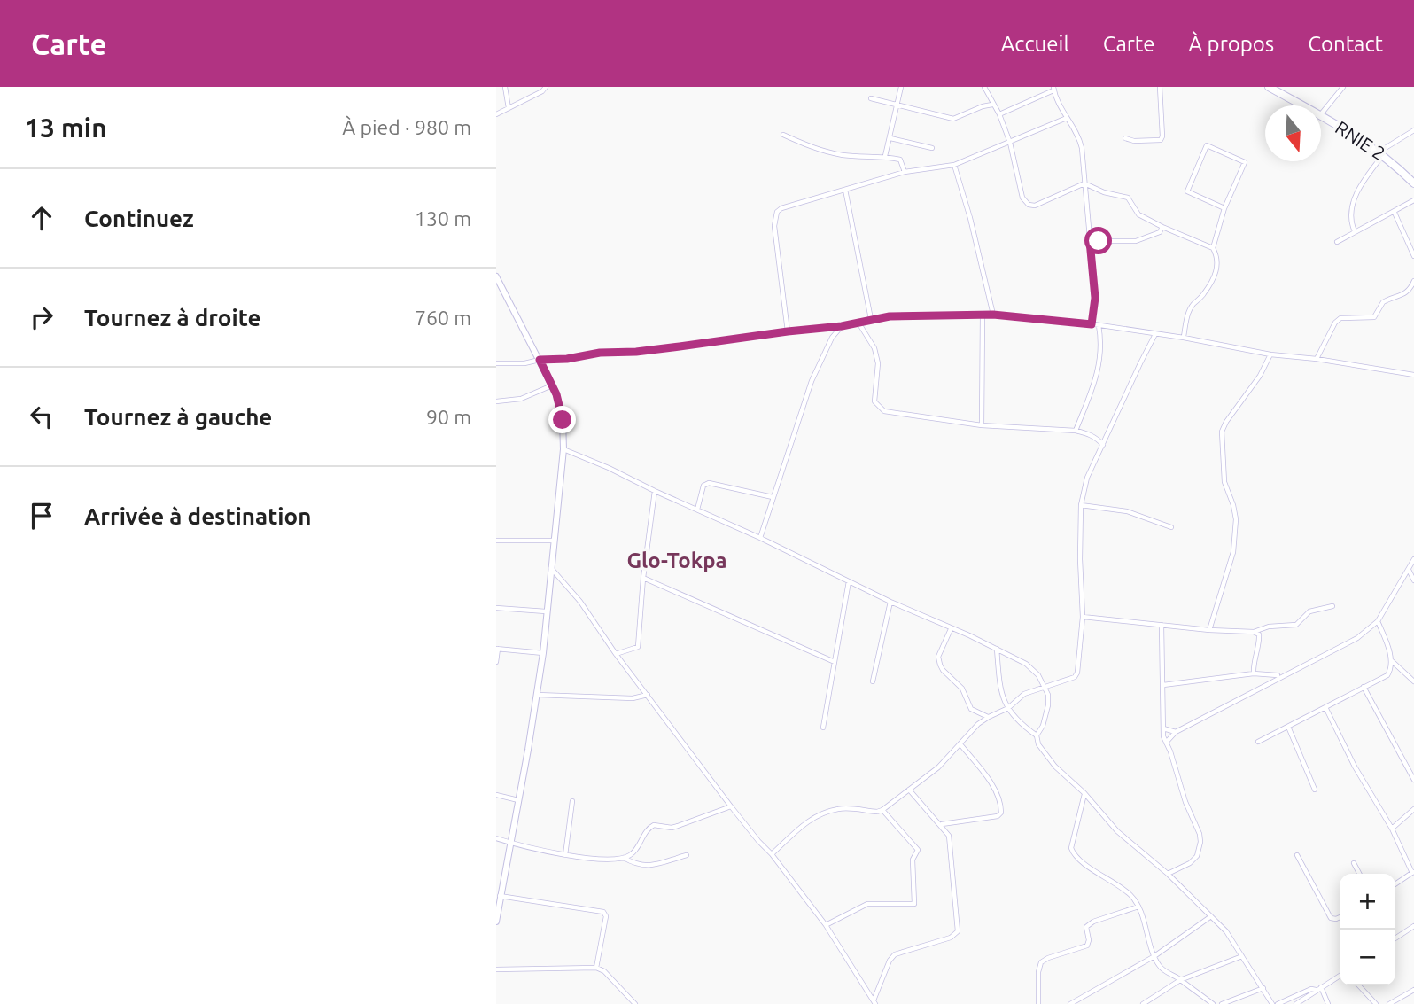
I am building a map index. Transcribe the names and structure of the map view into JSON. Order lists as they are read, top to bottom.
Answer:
{
  "streets": {
    "highway": ["RNIE 2"]
  },
  "districts": ["Glo-Tokpa"],
  "north": "bottom",
  "page": {
    "header": "Carte",
    "nav": [
      "Accueil",
      "Carte",
      "À propos",
      "Contact"
    ],
    "heading": ["13 min", "À pied · 980 m"],
    "list": [
      ["Continuez", "130 m"],
      ["Tournez à droite", "760 m"],
      ["Tournez à gauche", "90 m"],
      "Arrivée à destination"
    ],
    "map_buttons": ["+", "−"]
  }
}
